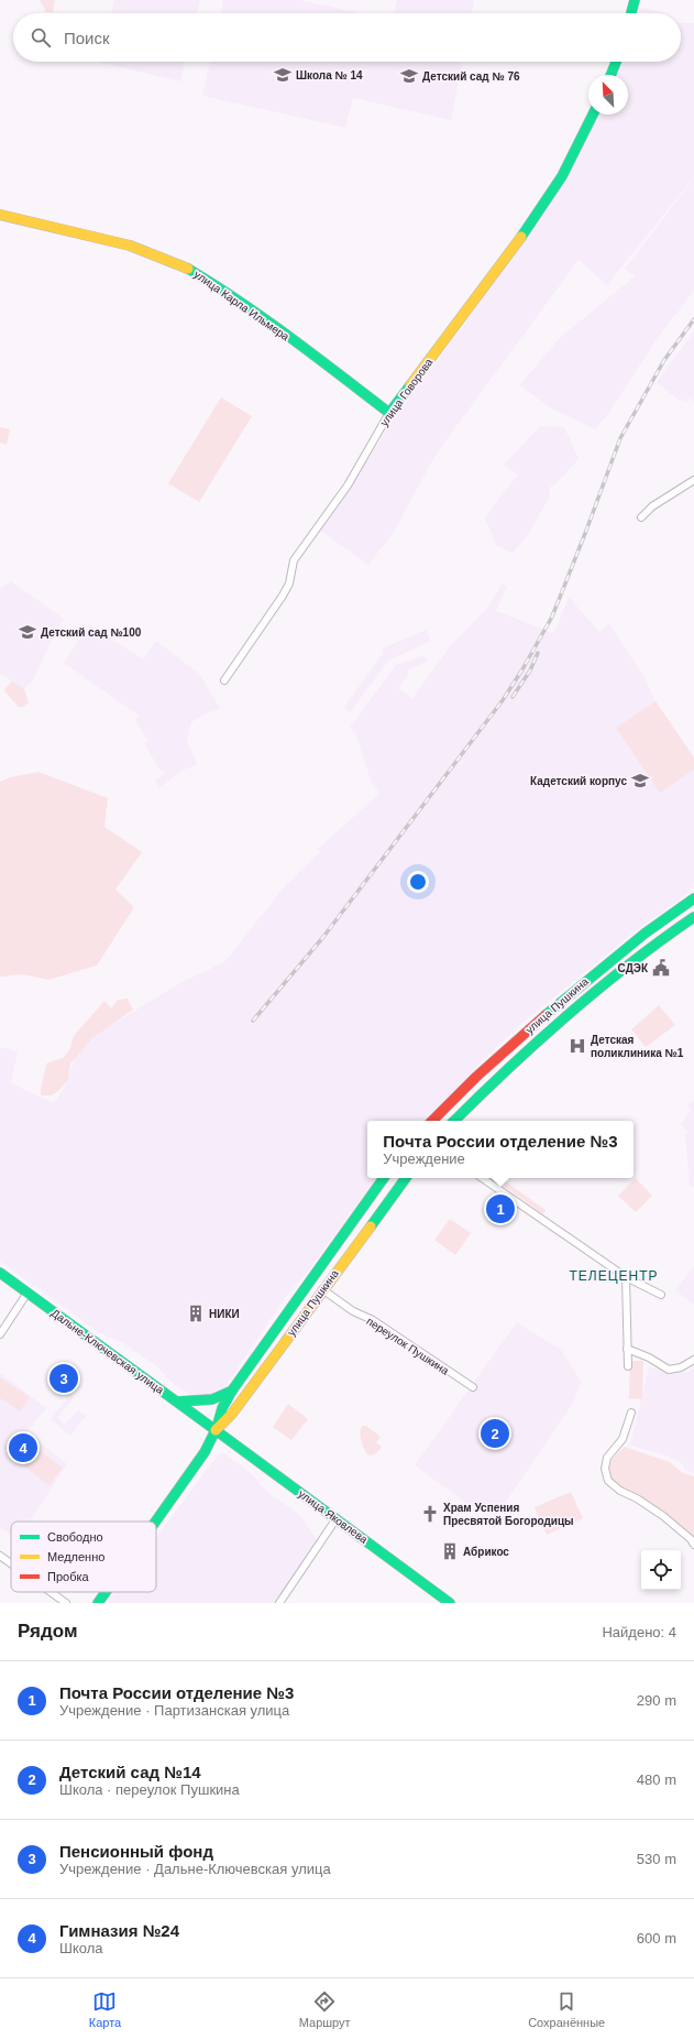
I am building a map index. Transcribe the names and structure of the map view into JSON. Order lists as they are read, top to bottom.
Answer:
{
  "streets": {
    "main road": [
      "улица Карла Ильмера",
      "улица Говорова",
      "улица Пушкина",
      "Дальне-Ключевская улица",
      "улица Яковлева"
    ],
    "street": ["переулок Пушкина"]
  },
  "crossings": [
    ["улица Карла Ильмера", "улица Говорова"],
    ["улица Пушкина", "переулок Пушкина"],
    ["улица Пушкина", "Дальне-Ключевская улица"],
    ["улица Пушкина", "улица Яковлева"],
    ["Дальне-Ключевская улица", "улица Яковлева"]
  ],
  "districts": ["ТЕЛЕЦЕНТР"],
  "places": {
    "school or university": [
      "Школа № 14",
      "Детский сад № 76",
      "Детский сад №100",
      "Кадетский корпус"
    ],
    "public building": ["СДЭК"],
    "hospital": ["Детская поликлиника №1"],
    "building": ["НИКИ", "Абрикос"],
    "church": ["Храм Успения Пресвятой Богородицы"]
  },
  "legend": ["Свободно", "Медленно", "Пробка"],
  "north": "top left",
  "page": {
    "search": "Поиск",
    "popup": ["Почта России отделение №3", "Учреждение"],
    "pins": [
      "1",
      "3",
      "2",
      "4"
    ],
    "heading": ["Рядом", "Найдено: 4"],
    "list": [
      {
        "mark": "1",
        "name": "Почта России отделение №3",
        "note": "Учреждение · Партизанская улица",
        "value": "290 m"
      },
      {
        "mark": "2",
        "name": "Детский сад №14",
        "note": "Школа · переулок Пушкина",
        "value": "480 m"
      },
      {
        "mark": "3",
        "name": "Пенсионный фонд",
        "note": "Учреждение · Дальне-Ключевская улица",
        "value": "530 m"
      },
      {
        "mark": "4",
        "name": "Гимназия №24",
        "note": "Школа",
        "value": "600 m"
      }
    ],
    "nav": ["Карта", "Маршрут", "Сохранённые"]
  }
}
